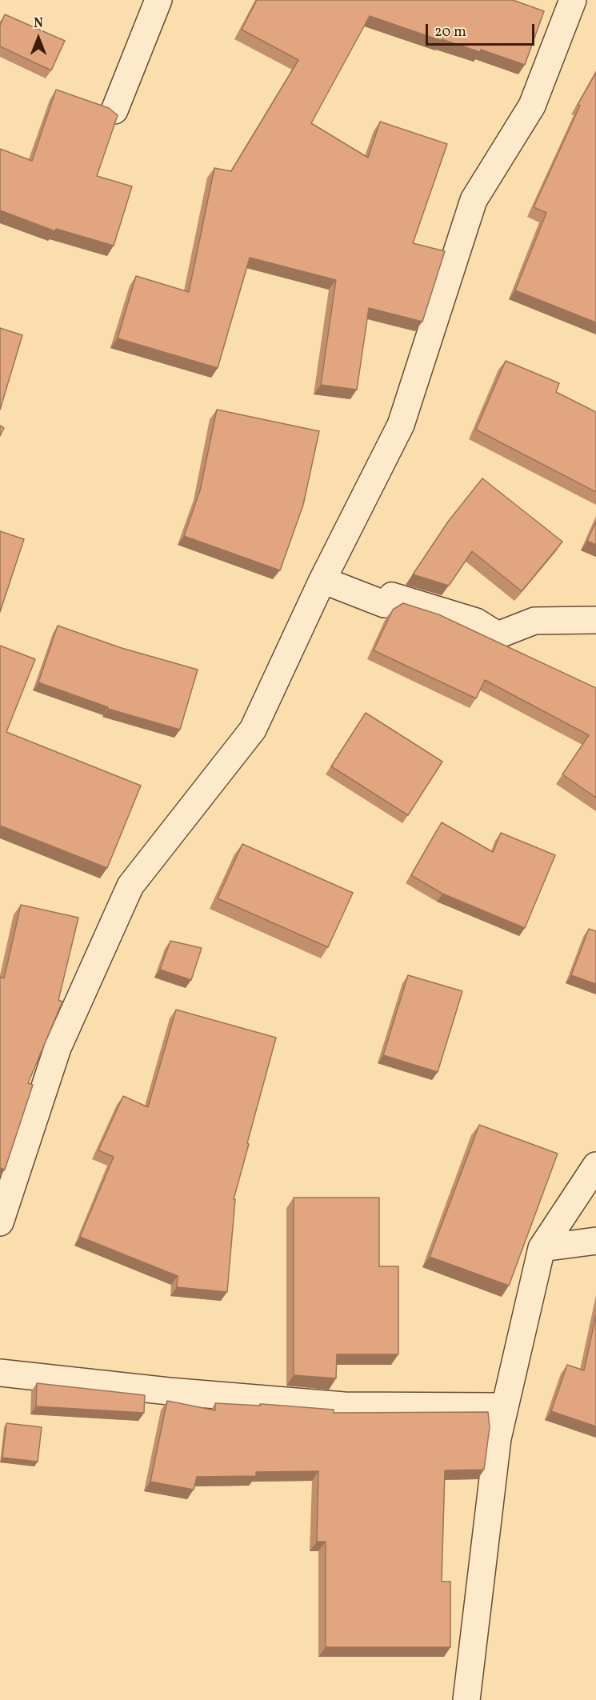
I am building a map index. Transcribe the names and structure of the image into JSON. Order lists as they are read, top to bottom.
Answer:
{
  "scale_bar": "20 m",
  "north": "top"
}
